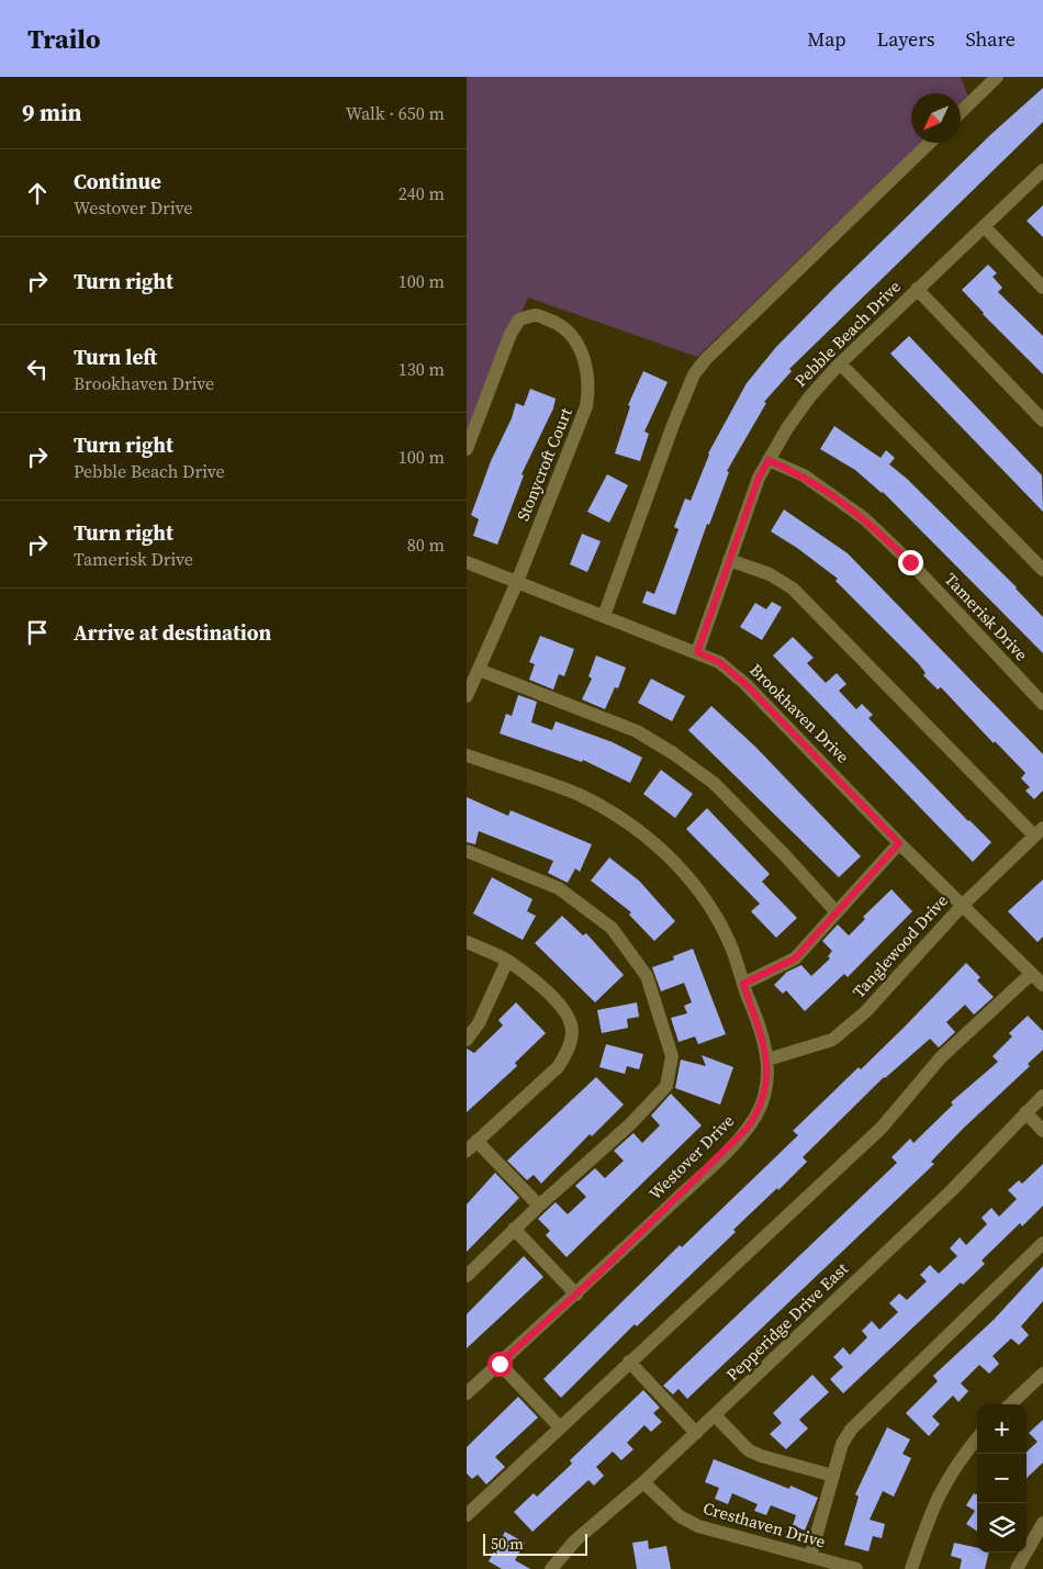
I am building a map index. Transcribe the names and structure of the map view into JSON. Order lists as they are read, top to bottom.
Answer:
{
  "streets": {
    "street": [
      "Pebble Beach Drive",
      "Stonycroft Court",
      "Tamerisk Drive",
      "Brookhaven Drive",
      "Tanglewood Drive",
      "Westover Drive",
      "Pepperidge Drive East",
      "Cresthaven Drive"
    ]
  },
  "crossings": [
    ["Pebble Beach Drive", "Tamerisk Drive"],
    ["Pebble Beach Drive", "Brookhaven Drive"],
    ["Stonycroft Court", "Brookhaven Drive"],
    ["Brookhaven Drive", "Tanglewood Drive"],
    ["Tanglewood Drive", "Westover Drive"],
    ["Pepperidge Drive East", "Cresthaven Drive"]
  ],
  "scale_bar": "50 m",
  "north": "bottom left",
  "page": {
    "header": "Trailo",
    "nav": ["Map", "Layers", "Share"],
    "heading": ["9 min", "Walk · 650 m"],
    "list": [
      ["Continue", "Westover Drive", "240 m"],
      ["Turn right", "100 m"],
      ["Turn left", "Brookhaven Drive", "130 m"],
      ["Turn right", "Pebble Beach Drive", "100 m"],
      ["Turn right", "Tamerisk Drive", "80 m"],
      "Arrive at destination"
    ],
    "map_buttons": ["+", "−"],
    "scale": "50 m"
  }
}
